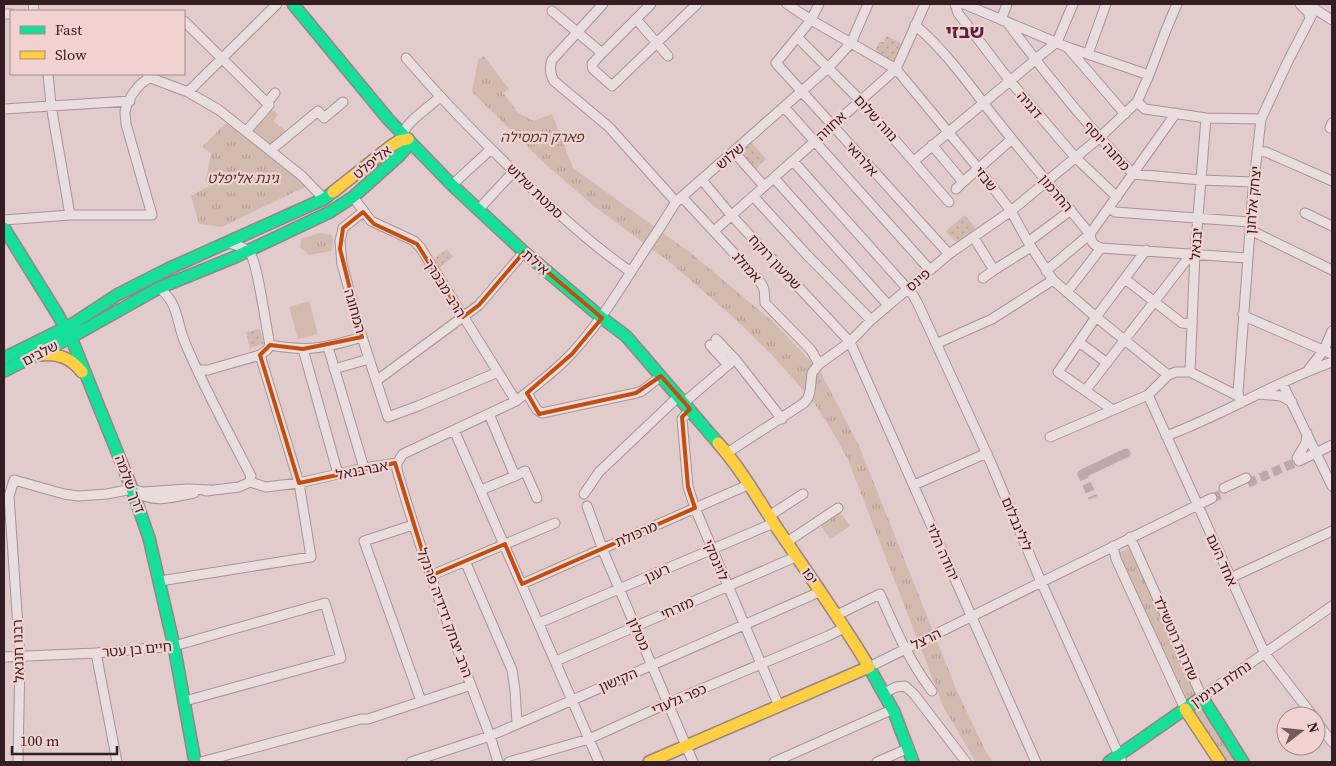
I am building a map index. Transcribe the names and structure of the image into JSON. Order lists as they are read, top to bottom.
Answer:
{
  "streets": {
    "street": [
      "דגניה",
      "נווה שלום",
      "אחווה",
      "מחנה יוסף",
      "שלוש",
      "אלרואי",
      "אליפלט",
      "שבזי",
      "סמטת שלוש",
      "החרמון",
      "יצחק אלחנן",
      "יבנאל",
      "אילת",
      "שמעון רוקח",
      "אמזלג",
      "פינס",
      "הרב מבכרך",
      "המחוגה",
      "שלבים",
      "אברבנאל",
      "דרך שלמה",
      "לילינבלום",
      "מרכולת",
      "יהודה הלוי",
      "לוינסקי",
      "אחד העם",
      "רענן",
      "יפו",
      "מזרחי",
      "הרב יצחק ידידיה פרנקל",
      "מטלון",
      "שדרות רוטשילד",
      "הרצל",
      "חיים בן עטר",
      "רבנו חננאל",
      "הקישון",
      "נחלת בנימין",
      "כפר גלעדי"
    ]
  },
  "crossings": [
    ["דגניה", "פינס"],
    ["נווה שלום", "אחווה"],
    ["נווה שלום", "שלוש"],
    ["נווה שלום", "אלרואי"],
    ["אחווה", "אלרואי"],
    ["אחווה", "שבזי"],
    ["אחווה", "החרמון"],
    ["אחווה", "שמעון רוקח"],
    ["אחווה", "אמזלג"],
    ["אחווה", "לילינבלום"],
    ["מחנה יוסף", "יצחק אלחנן"],
    ["מחנה יוסף", "יבנאל"],
    ["מחנה יוסף", "פינס"],
    ["שלוש", "אלרואי"],
    ["שלוש", "שבזי"],
    ["שלוש", "סמטת שלוש"],
    ["שלוש", "אילת"],
    ["שלוש", "שמעון רוקח"],
    ["שלוש", "אמזלג"],
    ["שלוש", "אברבנאל"],
    ["אלרואי", "פינס"],
    ["אליפלט", "סמטת שלוש"],
    ["אליפלט", "אילת"],
    ["אליפלט", "הרב מבכרך"],
    ["אליפלט", "שלבים"],
    ["אליפלט", "דרך שלמה"],
    ["שבזי", "פינס"],
    ["החרמון", "פינס"],
    ["אילת", "אברבנאל"],
    ["אילת", "לוינסקי"],
    ["אילת", "יפו"],
    ["שמעון רוקח", "פינס"],
    ["שמעון רוקח", "יהודה הלוי"],
    ["אמזלג", "פינס"],
    ["פינס", "לילינבלום"],
    ["פינס", "יהודה הלוי"],
    ["הרב מבכרך", "המחוגה"],
    ["הרב מבכרך", "אברבנאל"],
    ["שלבים", "דרך שלמה"],
    ["אברבנאל", "דרך שלמה"],
    ["אברבנאל", "הרב יצחק ידידיה פרנקל"],
    ["אברבנאל", "רבנו חננאל"],
    ["דרך שלמה", "חיים בן עטר"],
    ["לילינבלום", "הרצל"],
    ["לילינבלום", "נחלת בנימין"],
    ["מרכולת", "לוינסקי"],
    ["מרכולת", "יפו"],
    ["מרכולת", "מטלון"],
    ["יהודה הלוי", "הרצל"],
    ["לוינסקי", "רענן"],
    ["לוינסקי", "יפו"],
    ["לוינסקי", "מזרחי"],
    ["לוינסקי", "הרצל"],
    ["לוינסקי", "הקישון"],
    ["לוינסקי", "כפר גלעדי"],
    ["אחד העם", "הרצל"],
    ["אחד העם", "נחלת בנימין"],
    ["רענן", "יפו"],
    ["רענן", "מטלון"],
    ["יפו", "מזרחי"],
    ["יפו", "הרצל"],
    ["יפו", "הקישון"],
    ["יפו", "כפר גלעדי"],
    ["מזרחי", "מטלון"],
    ["הרב יצחק ידידיה פרנקל", "הקישון"],
    ["מטלון", "הרצל"],
    ["מטלון", "הקישון"],
    ["מטלון", "כפר גלעדי"],
    ["שדרות רוטשילד", "הרצל"],
    ["שדרות רוטשילד", "נחלת בנימין"],
    ["חיים בן עטר", "רבנו חננאל"]
  ],
  "districts": ["שבזי"],
  "parks": ["פארק המסילה", "גינת אליפלט"],
  "legend": ["Fast", "Slow"],
  "scale_bar": "100 m",
  "north": "right"
}
